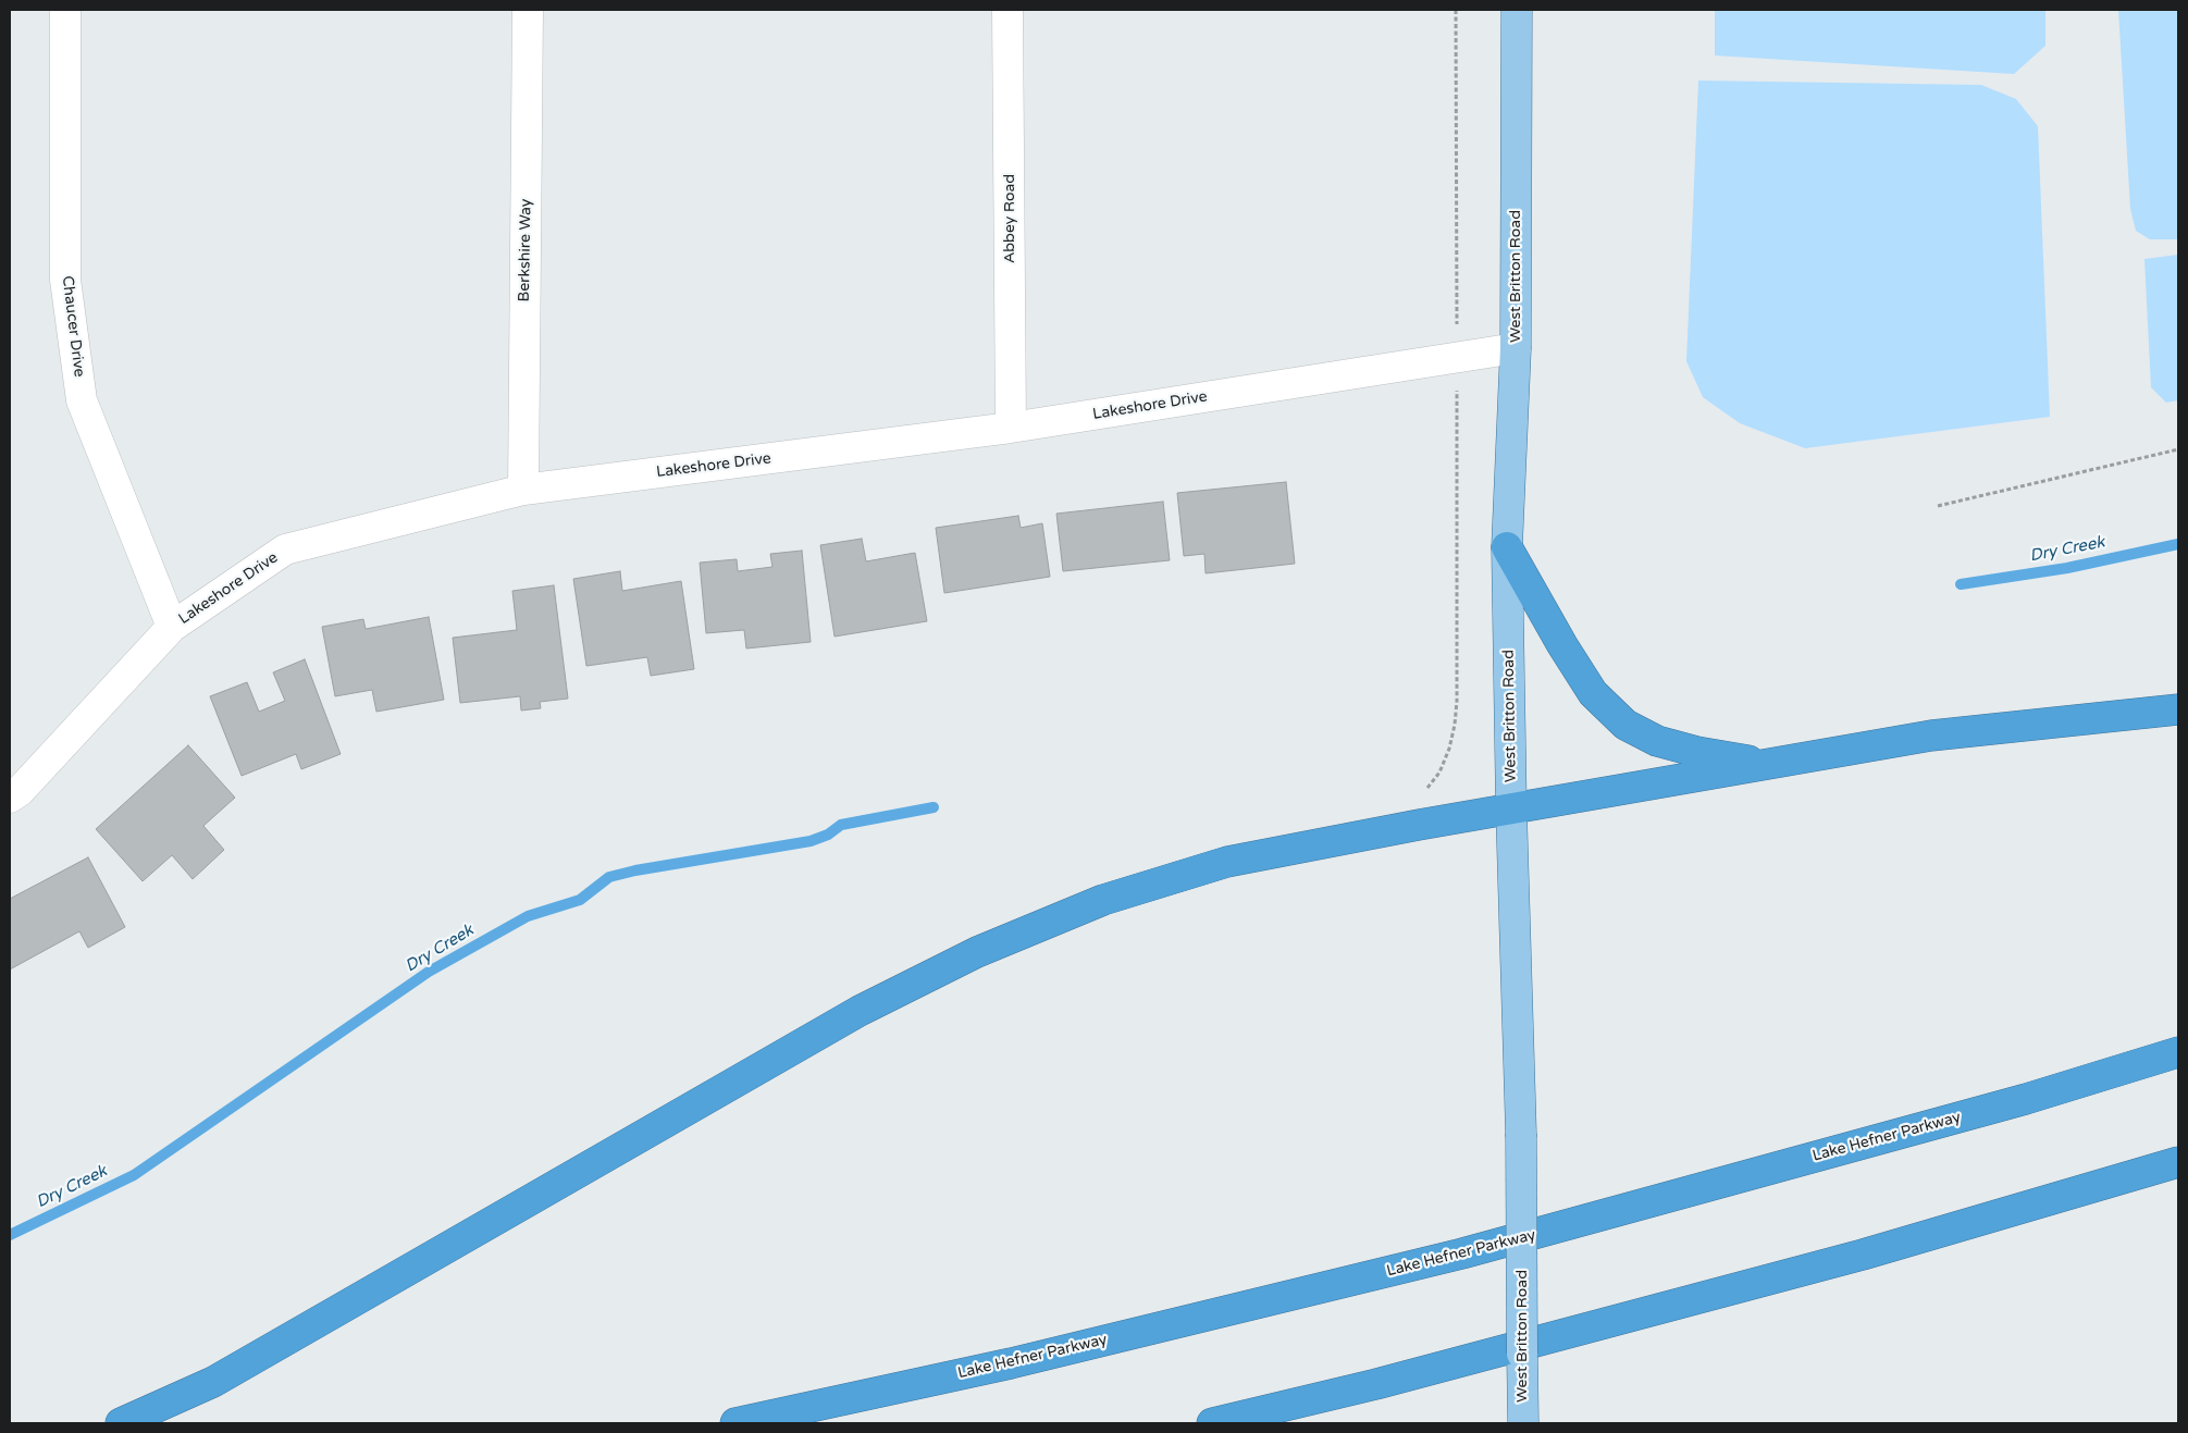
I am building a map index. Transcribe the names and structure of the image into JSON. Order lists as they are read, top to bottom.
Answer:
{
  "streets": {
    "highway": ["Lake Hefner Parkway"],
    "main road": ["West Britton Road"],
    "street": [
      "Abbey Road",
      "Berkshire Way",
      "Chaucer Drive",
      "Lakeshore Drive"
    ]
  },
  "crossings": [
    ["Abbey Road", "Lakeshore Drive"],
    ["Berkshire Way", "Lakeshore Drive"],
    ["West Britton Road", "Lakeshore Drive"],
    ["Chaucer Drive", "Lakeshore Drive"]
  ],
  "water": ["Dry Creek"]
}
